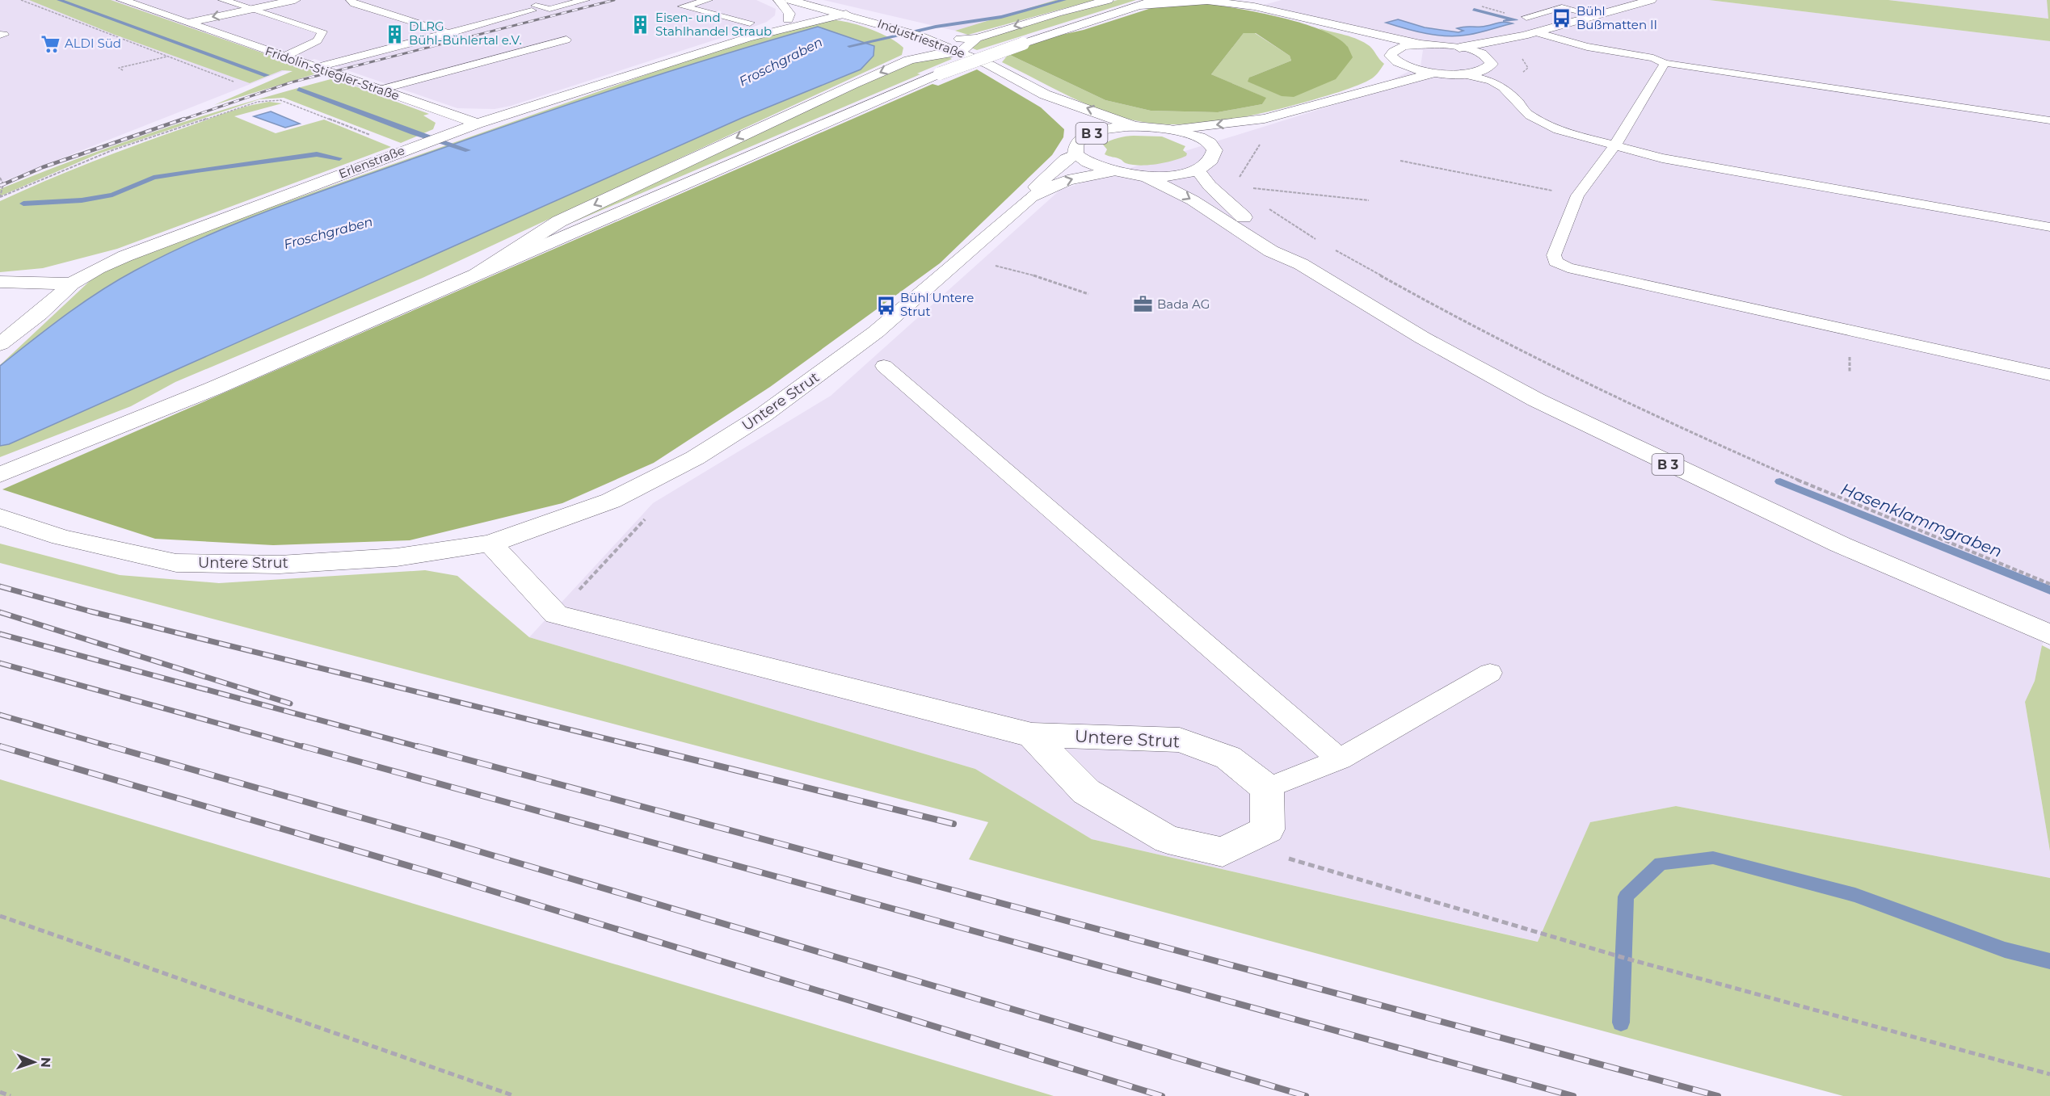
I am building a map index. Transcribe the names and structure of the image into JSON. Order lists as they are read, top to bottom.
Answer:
{
  "streets": {
    "main road": [
      "Industriestraße",
      "Fridolin-Stiegler-Straße",
      "B 3",
      "Erlenstraße",
      "Untere Strut"
    ]
  },
  "crossings": [
    ["Industriestraße", "B 3"],
    ["Industriestraße", "Erlenstraße"],
    ["Fridolin-Stiegler-Straße", "Erlenstraße"],
    ["B 3", "Untere Strut"]
  ],
  "water": ["Froschgraben", "Hasenklammgraben"],
  "places": {
    "bus stop": ["Bühl Bußmatten II", "Bühl Untere Strut"],
    "building": ["Eisen- und Stahlhandel Straub", "DLRG Bühl-Bühlertal e.V."],
    "supermarket": ["ALDI Süd"],
    "office": ["Bada AG"]
  },
  "north": "right"
}
